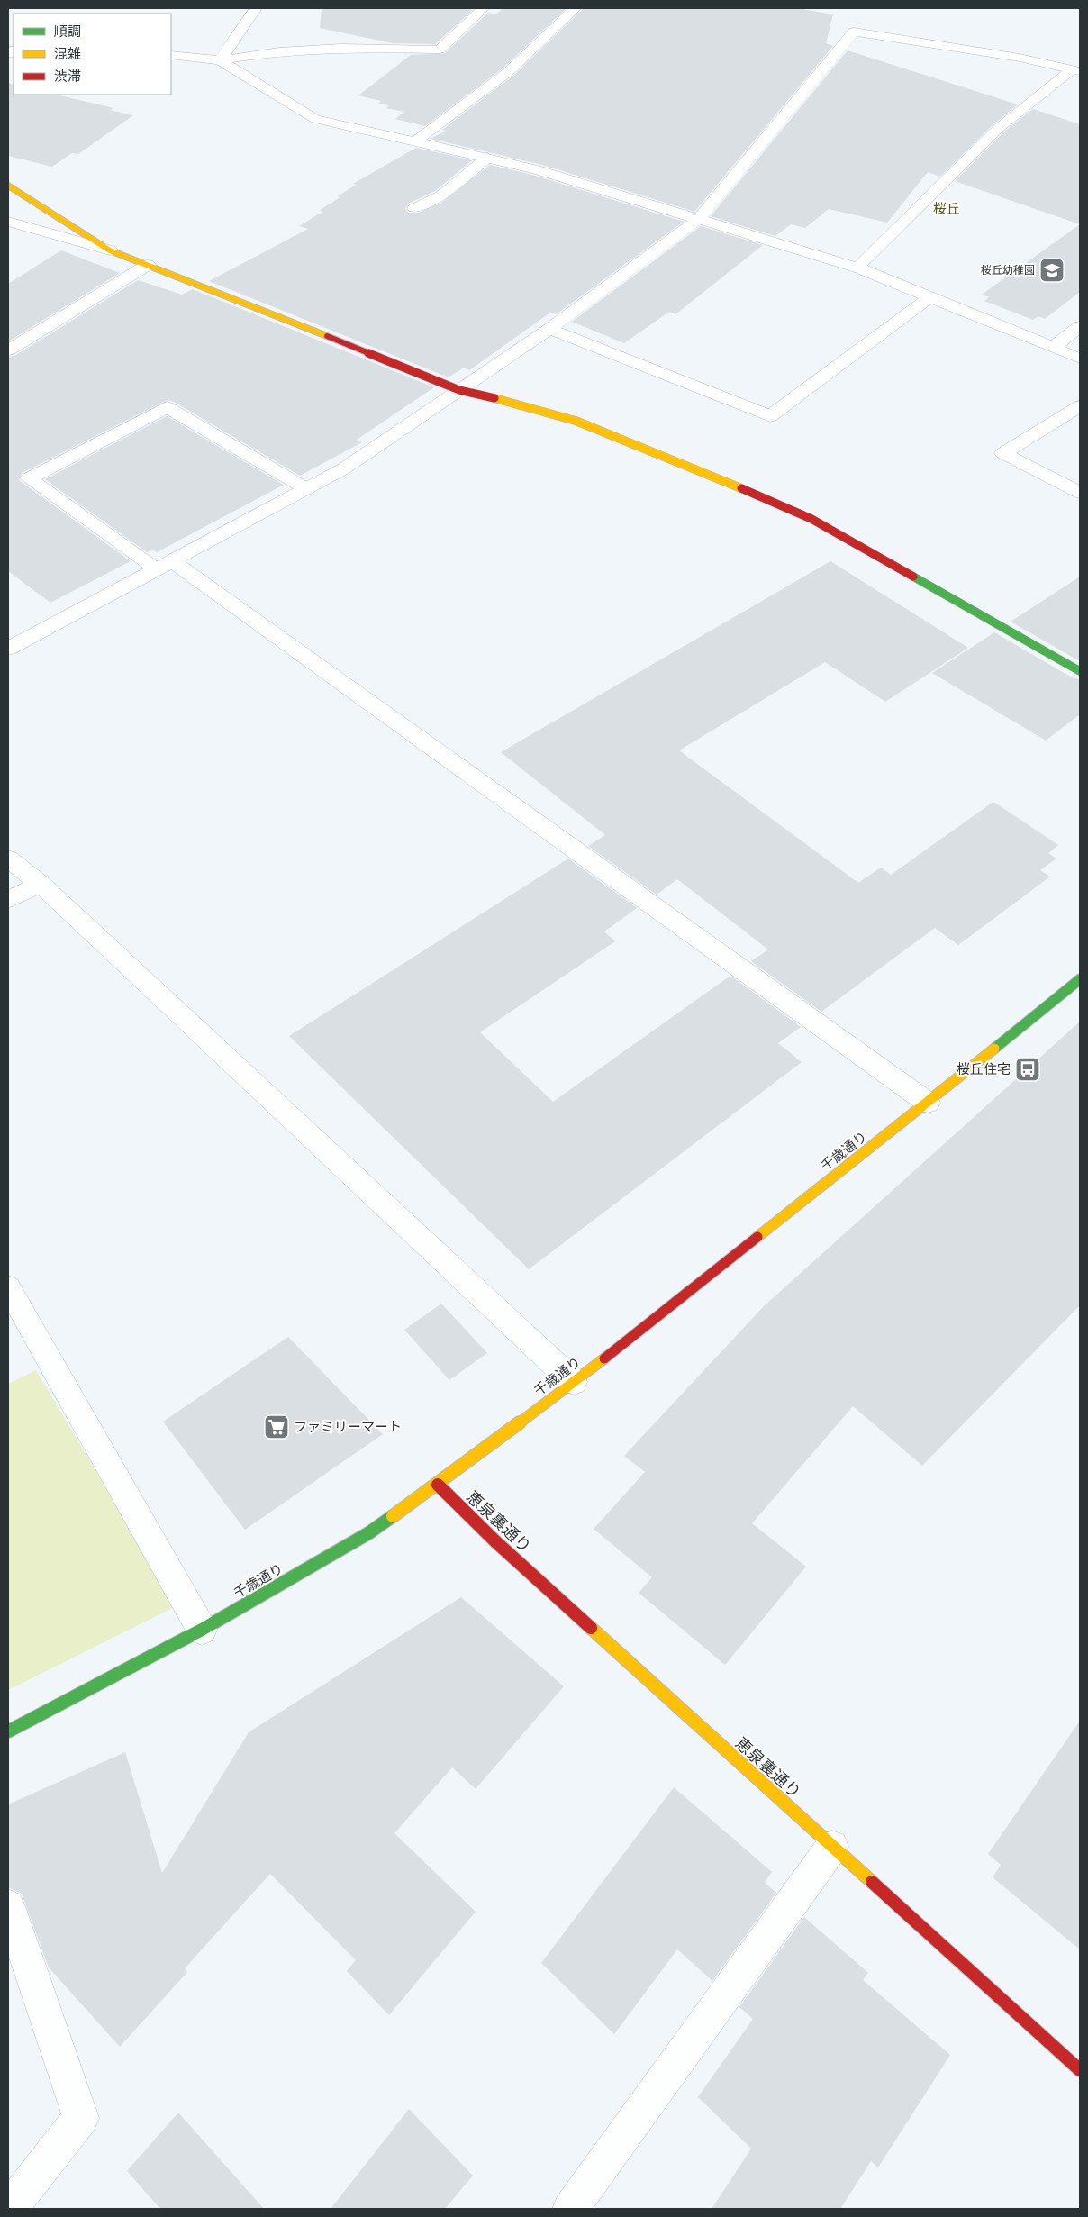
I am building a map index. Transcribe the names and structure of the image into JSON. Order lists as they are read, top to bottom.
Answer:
{
  "streets": {
    "street": ["千歳通り", "恵泉裏通り"]
  },
  "crossings": [
    ["千歳通り", "恵泉裏通り"]
  ],
  "districts": ["桜丘"],
  "places": {
    "school or university": ["桜丘幼稚園"],
    "bus stop": ["桜丘住宅"],
    "supermarket": ["ファミリーマート"]
  },
  "legend": ["順調", "混雑", "渋滞"]
}
